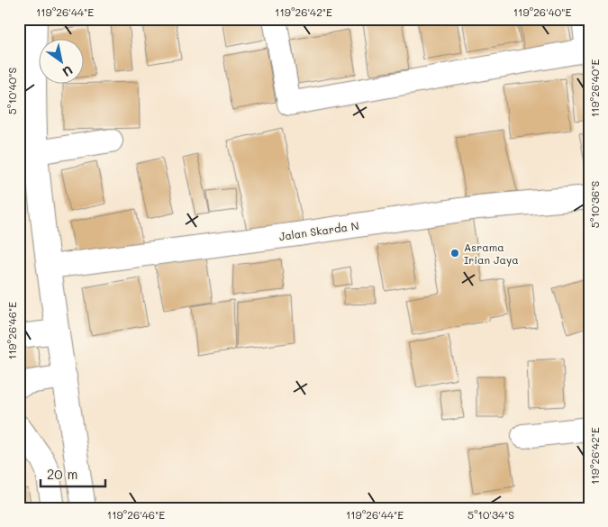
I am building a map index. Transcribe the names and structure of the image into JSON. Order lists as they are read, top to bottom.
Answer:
{
  "streets": {
    "street": ["Jalan Skarda N"]
  },
  "places": ["Asrama Irian Jaya"],
  "scale_bar": "20 m",
  "north": "bottom right",
  "coordinates": [
    "119°26'44\"E",
    "119°26'42\"E",
    "119°26'40\"E",
    "5°10'40\"S",
    "5°10'36\"S",
    "119°26'46\"E",
    "5°10'34\"S"
  ]
}
